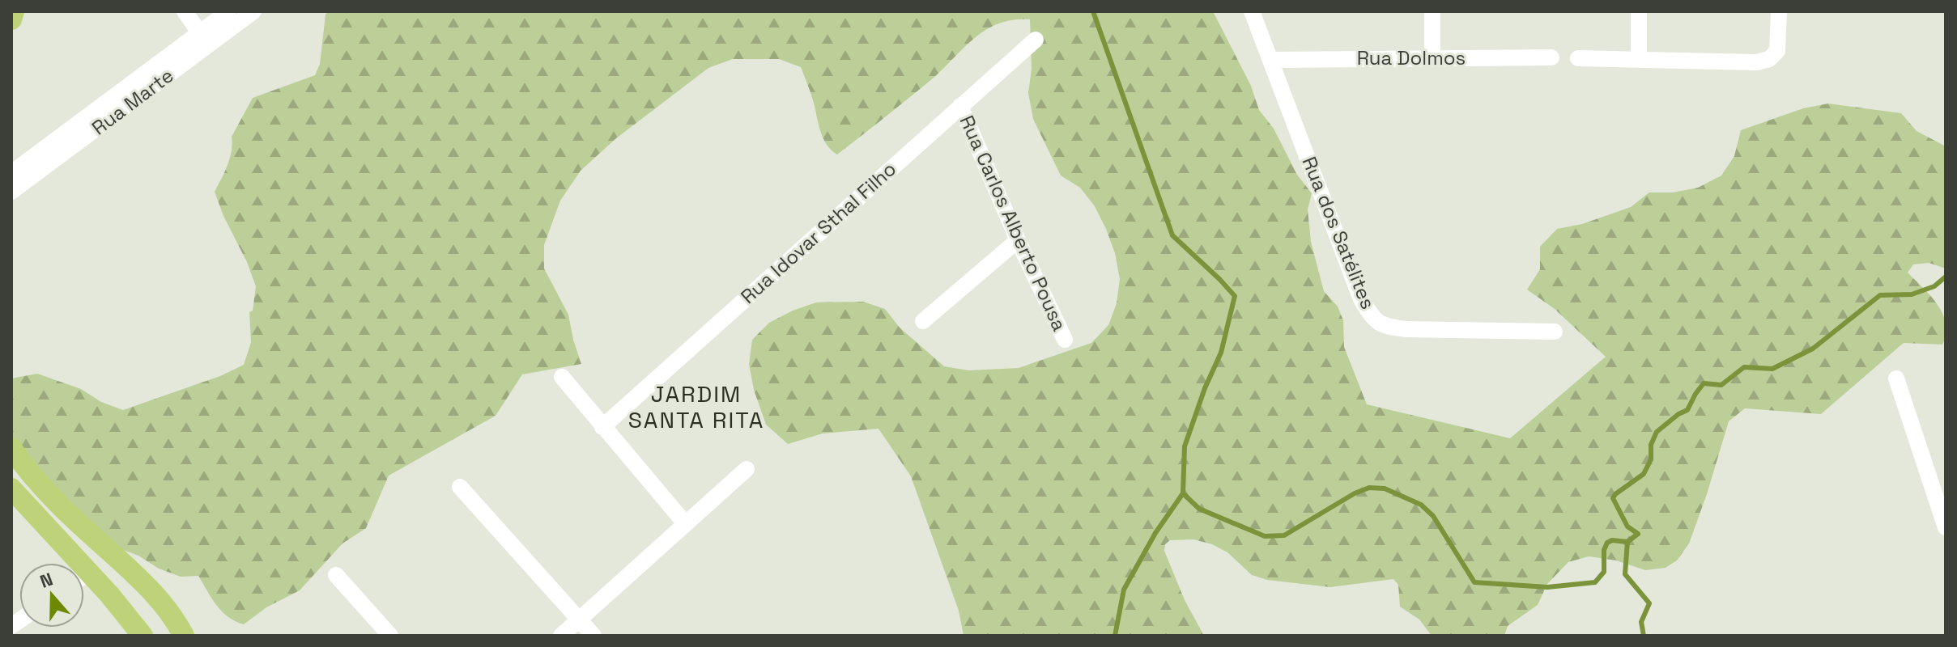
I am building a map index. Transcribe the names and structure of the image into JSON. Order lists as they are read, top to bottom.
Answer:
{
  "streets": {
    "street": [
      "Rua Dolmos",
      "Rua Marte",
      "Rua Carlos Alberto Pousa",
      "Rua Idovar Sthal Filho",
      "Rua dos Satélites"
    ]
  },
  "crossings": [
    ["Rua Dolmos", "Rua dos Satélites"],
    ["Rua Carlos Alberto Pousa", "Rua Idovar Sthal Filho"]
  ],
  "districts": ["JARDIM SANTA RITA"],
  "north": "top"
}
